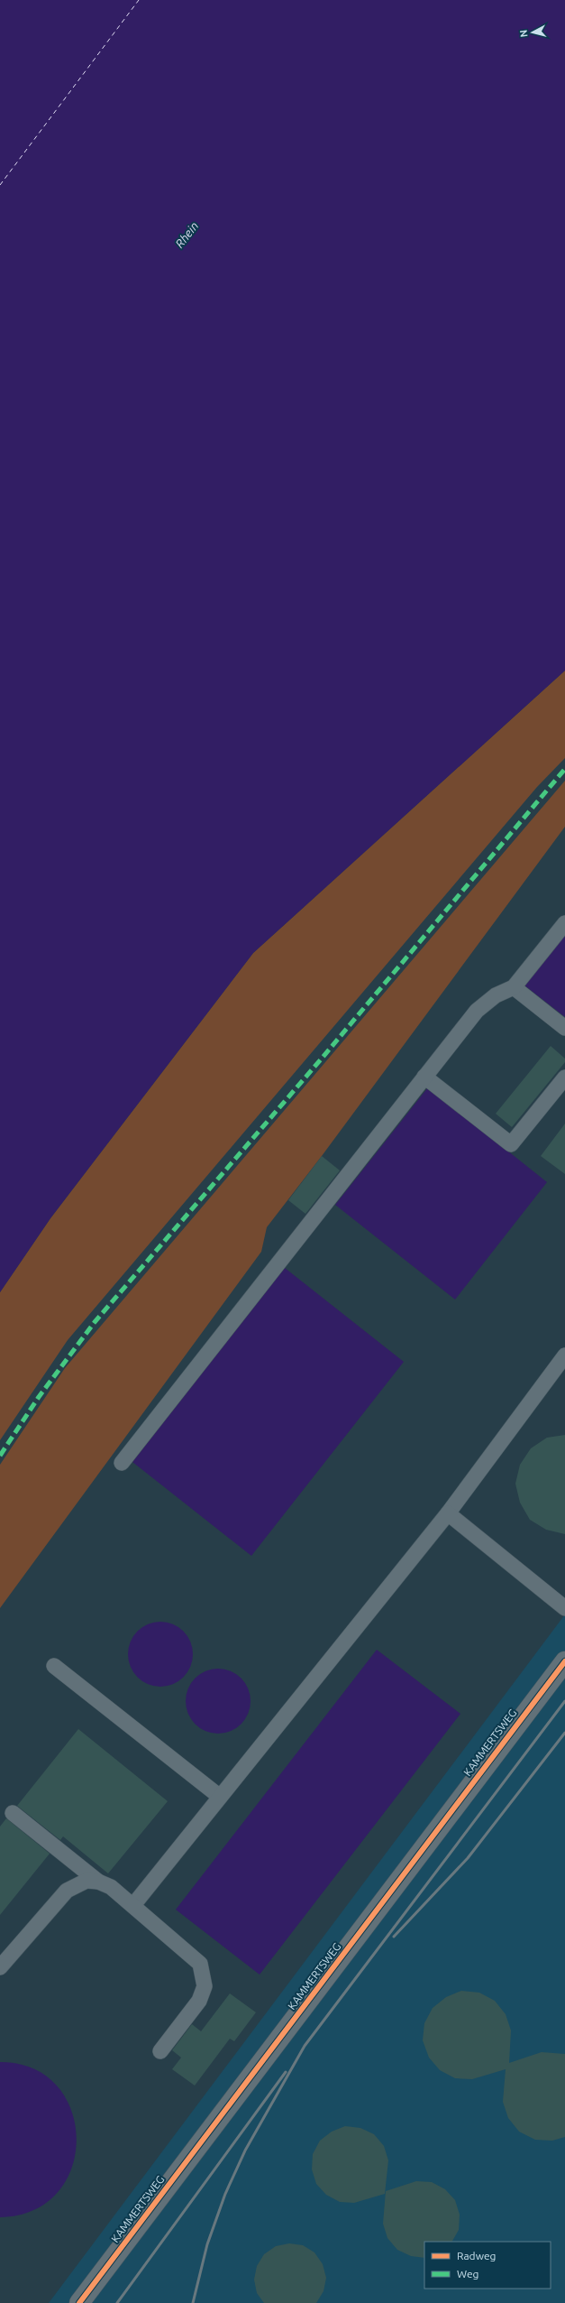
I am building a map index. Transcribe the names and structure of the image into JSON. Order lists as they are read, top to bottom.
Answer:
{
  "streets": {
    "street": ["KAMMERTSWEG"]
  },
  "water": ["Rhein"],
  "legend": ["Radweg", "Weg"],
  "north": "left"
}
